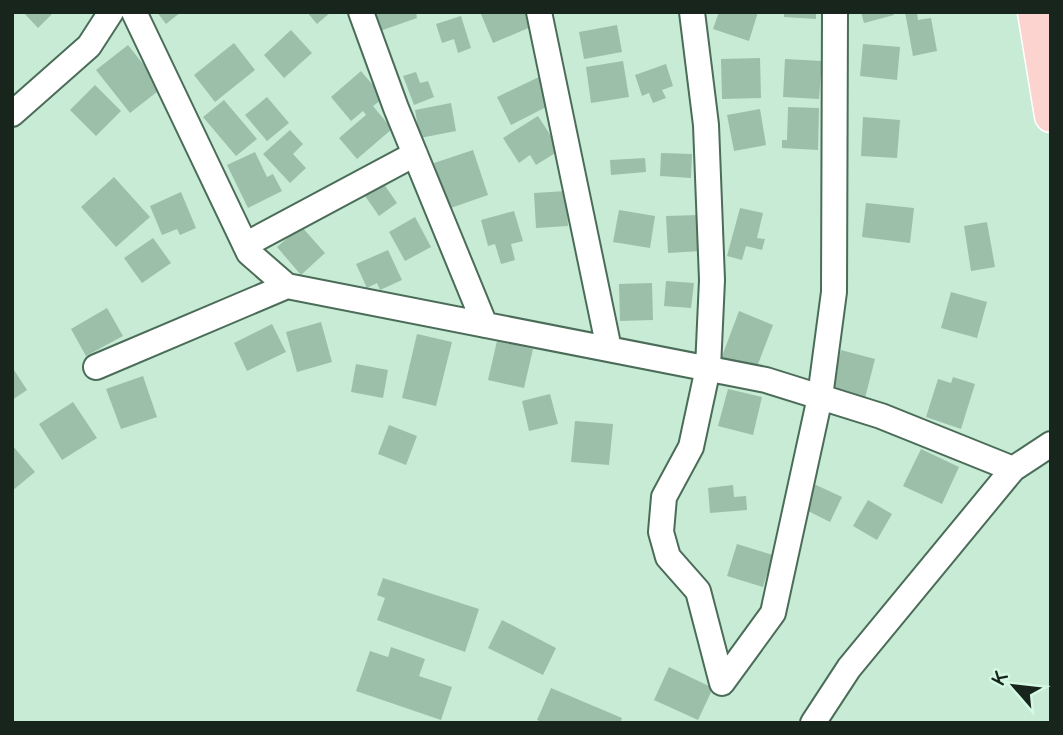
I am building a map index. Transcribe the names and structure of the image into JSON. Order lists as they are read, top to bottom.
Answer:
{
  "north": "top left"
}
